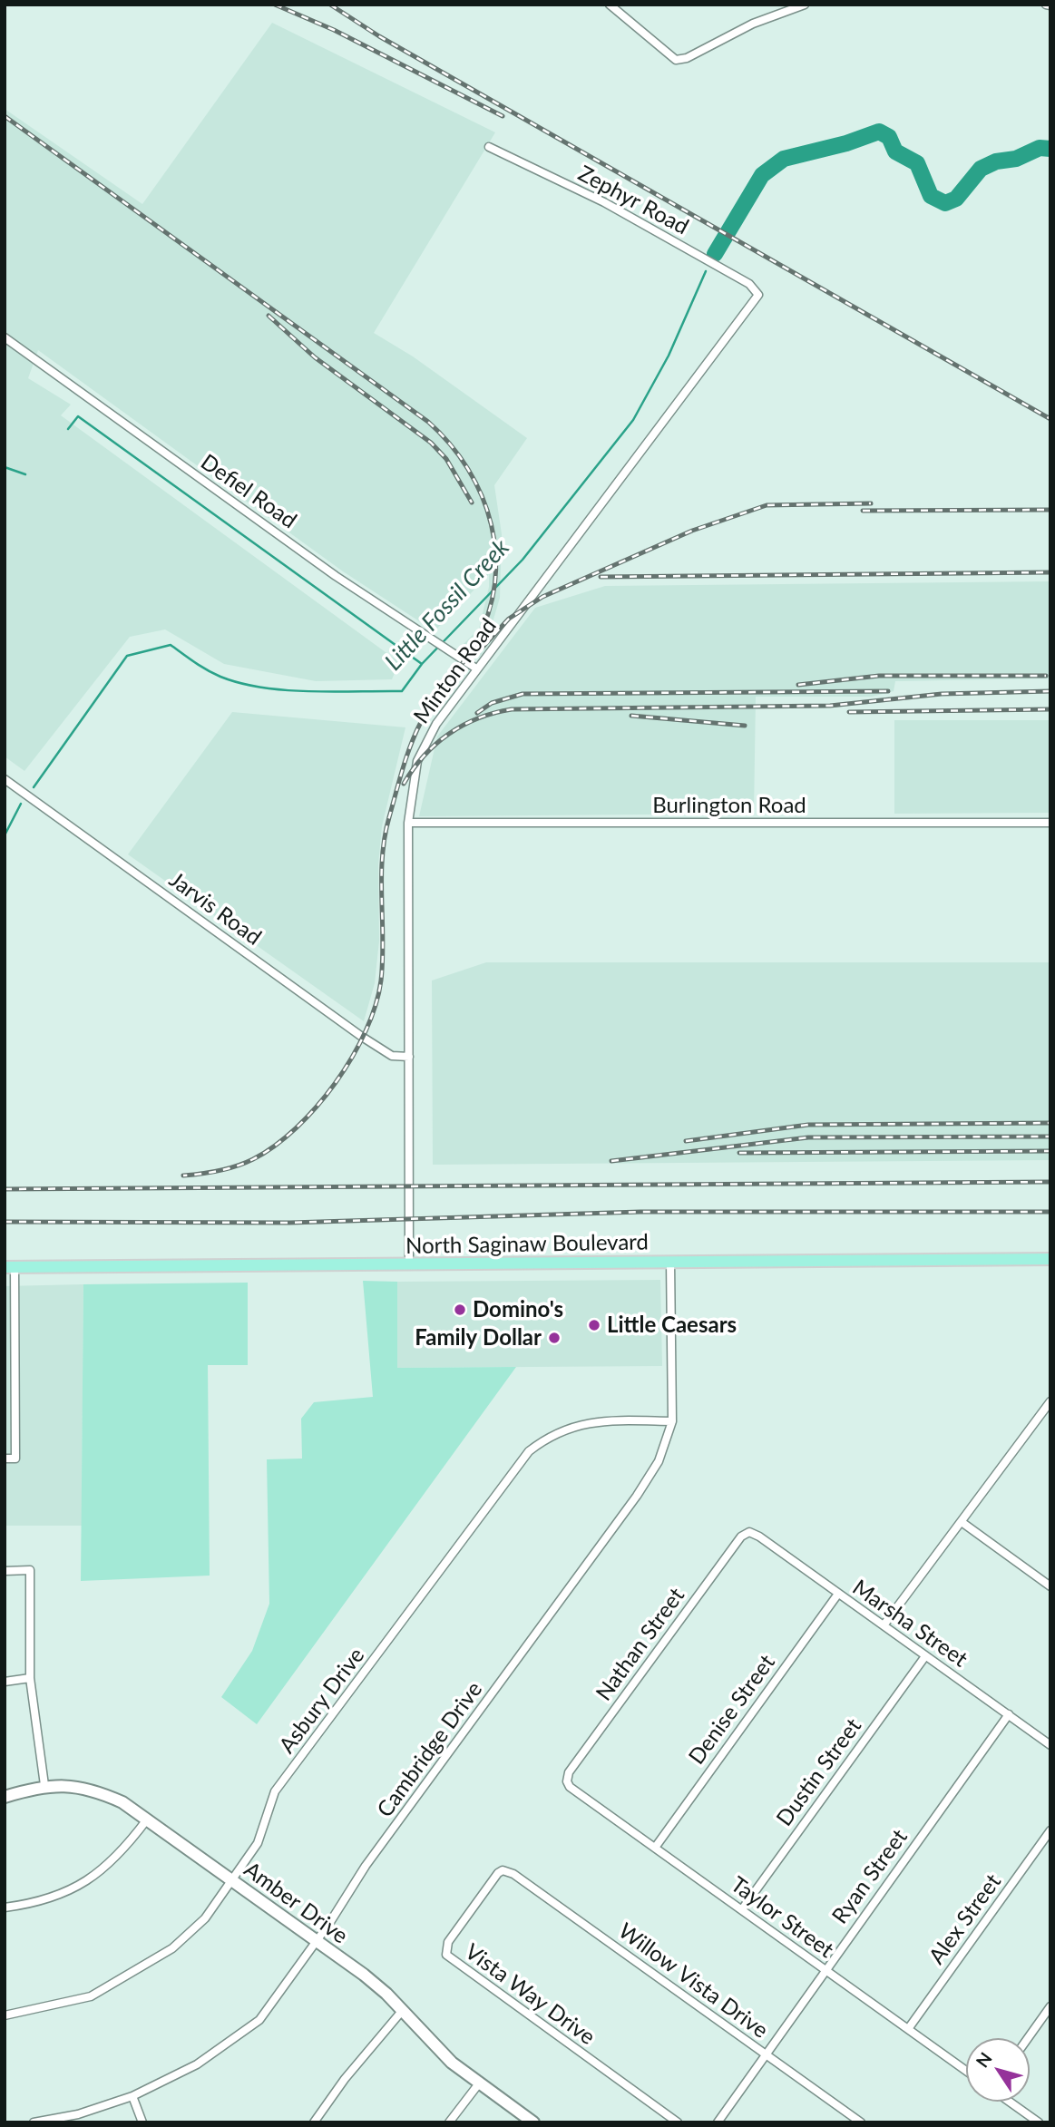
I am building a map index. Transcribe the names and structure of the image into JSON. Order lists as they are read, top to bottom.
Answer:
{
  "streets": {
    "main road": ["North Saginaw Boulevard"],
    "street": [
      "Zephyr Road",
      "Defiel Road",
      "Minton Road",
      "Burlington Road",
      "Jarvis Road",
      "Marsha Street",
      "Nathan Street",
      "Asbury Drive",
      "Denise Street",
      "Cambridge Drive",
      "Dustin Street",
      "Ryan Street",
      "Amber Drive",
      "Taylor Street",
      "Alex Street",
      "Willow Vista Drive",
      "Vista Way Drive"
    ]
  },
  "crossings": [
    ["Zephyr Road", "Minton Road"],
    ["Defiel Road", "Minton Road"],
    ["Minton Road", "Burlington Road"],
    ["Minton Road", "Jarvis Road"],
    ["Minton Road", "North Saginaw Boulevard"],
    ["North Saginaw Boulevard", "Cambridge Drive"],
    ["Marsha Street", "Nathan Street"],
    ["Marsha Street", "Denise Street"],
    ["Marsha Street", "Dustin Street"],
    ["Marsha Street", "Ryan Street"],
    ["Nathan Street", "Taylor Street"],
    ["Asbury Drive", "Cambridge Drive"],
    ["Asbury Drive", "Amber Drive"],
    ["Denise Street", "Taylor Street"],
    ["Cambridge Drive", "Amber Drive"],
    ["Dustin Street", "Taylor Street"],
    ["Ryan Street", "Taylor Street"],
    ["Ryan Street", "Willow Vista Drive"],
    ["Taylor Street", "Alex Street"],
    ["Willow Vista Drive", "Vista Way Drive"]
  ],
  "water": ["Little Fossil Creek"],
  "places": ["Domino's", "Little Caesars", "Family Dollar"],
  "north": "top left"
}
